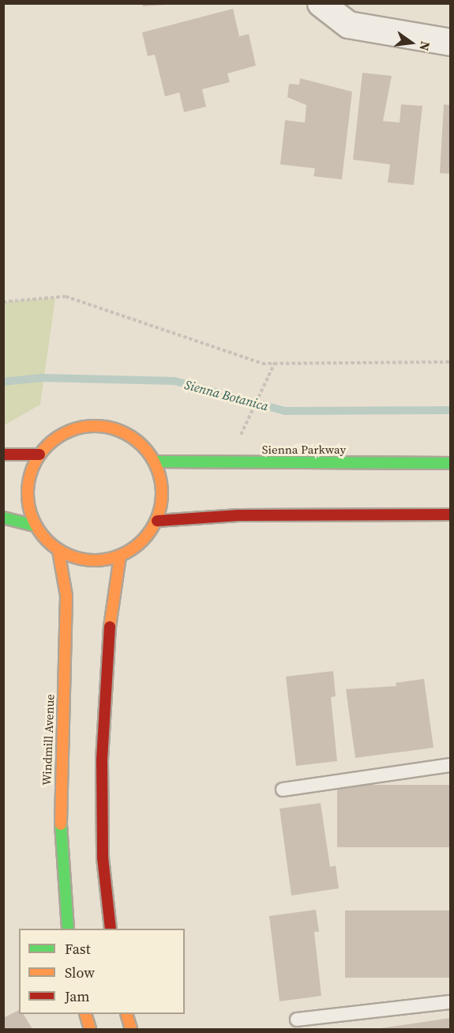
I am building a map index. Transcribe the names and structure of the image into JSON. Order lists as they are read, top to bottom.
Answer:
{
  "streets": {
    "main road": ["Sienna Parkway", "Windmill Avenue"]
  },
  "crossings": [
    ["Sienna Parkway", "Windmill Avenue"]
  ],
  "water": ["Sienna Botanica"],
  "legend": ["Fast", "Slow", "Jam"],
  "north": "right"
}
